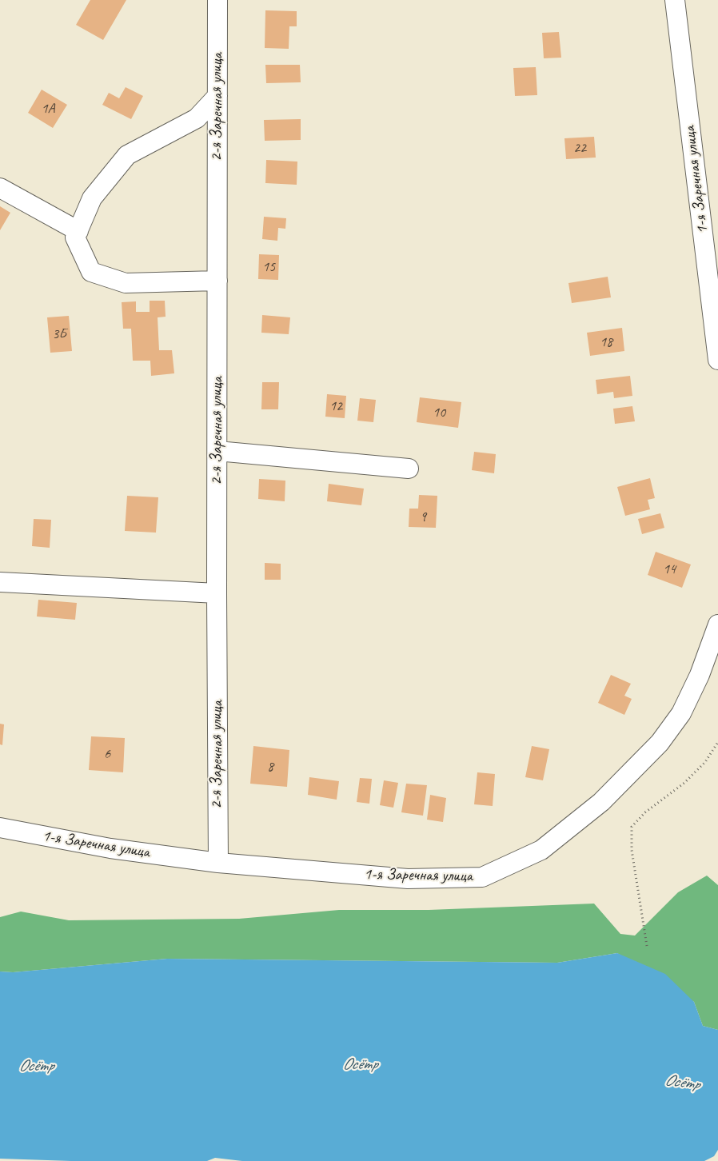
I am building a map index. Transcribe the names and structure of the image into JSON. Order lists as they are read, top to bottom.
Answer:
{
  "streets": {
    "street": ["2-я Заречная улица", "1-я Заречная улица"]
  },
  "crossings": [
    ["2-я Заречная улица", "1-я Заречная улица"]
  ],
  "water": ["Осётр"],
  "house_numbers": [
    "1А",
    "22",
    "15",
    "3Б",
    "18",
    "12",
    "10",
    "9",
    "14",
    "6",
    "8"
  ]
}
